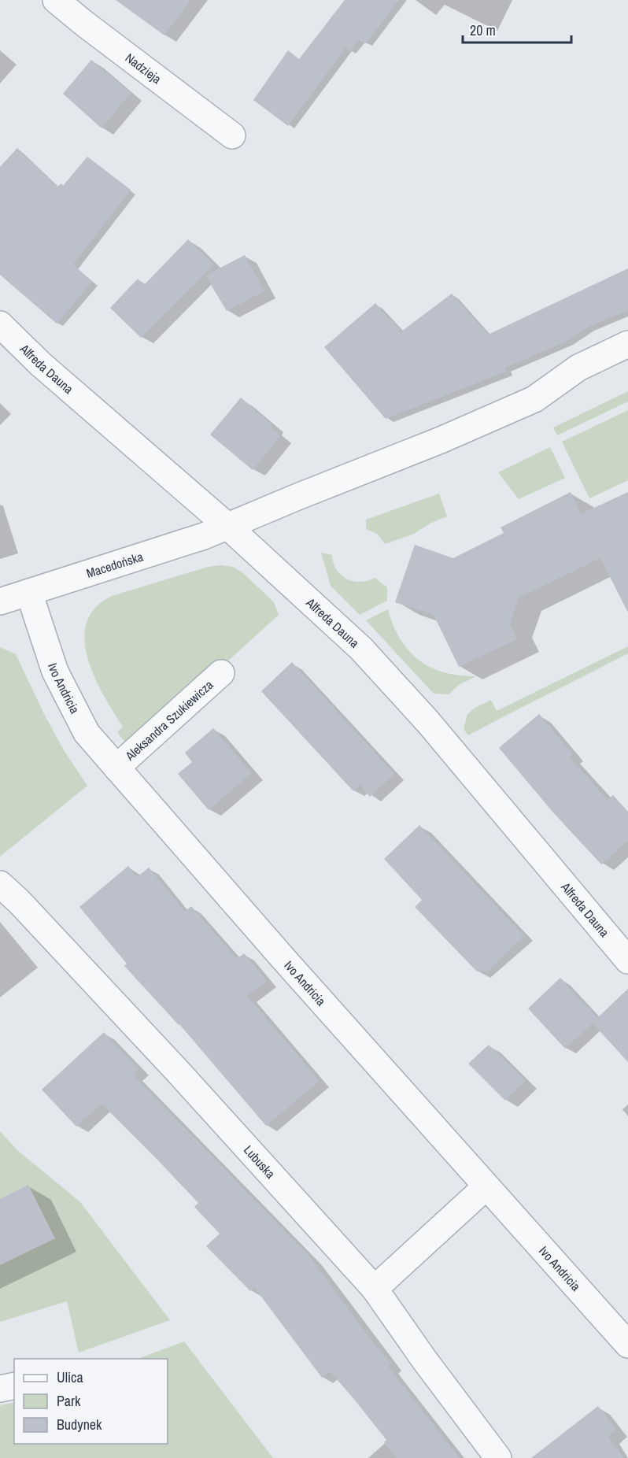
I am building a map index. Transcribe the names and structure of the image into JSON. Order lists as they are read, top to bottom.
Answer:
{
  "streets": {
    "street": [
      "Nadzieja",
      "Alfreda Dauna",
      "Macedońska",
      "Ivo Andricia",
      "Aleksandra Szukiewicza",
      "Lubuska"
    ]
  },
  "crossings": [
    ["Alfreda Dauna", "Macedońska"],
    ["Macedońska", "Ivo Andricia"],
    ["Ivo Andricia", "Aleksandra Szukiewicza"]
  ],
  "legend": ["Ulica", "Park", "Budynek"],
  "scale_bar": "20 m"
}
